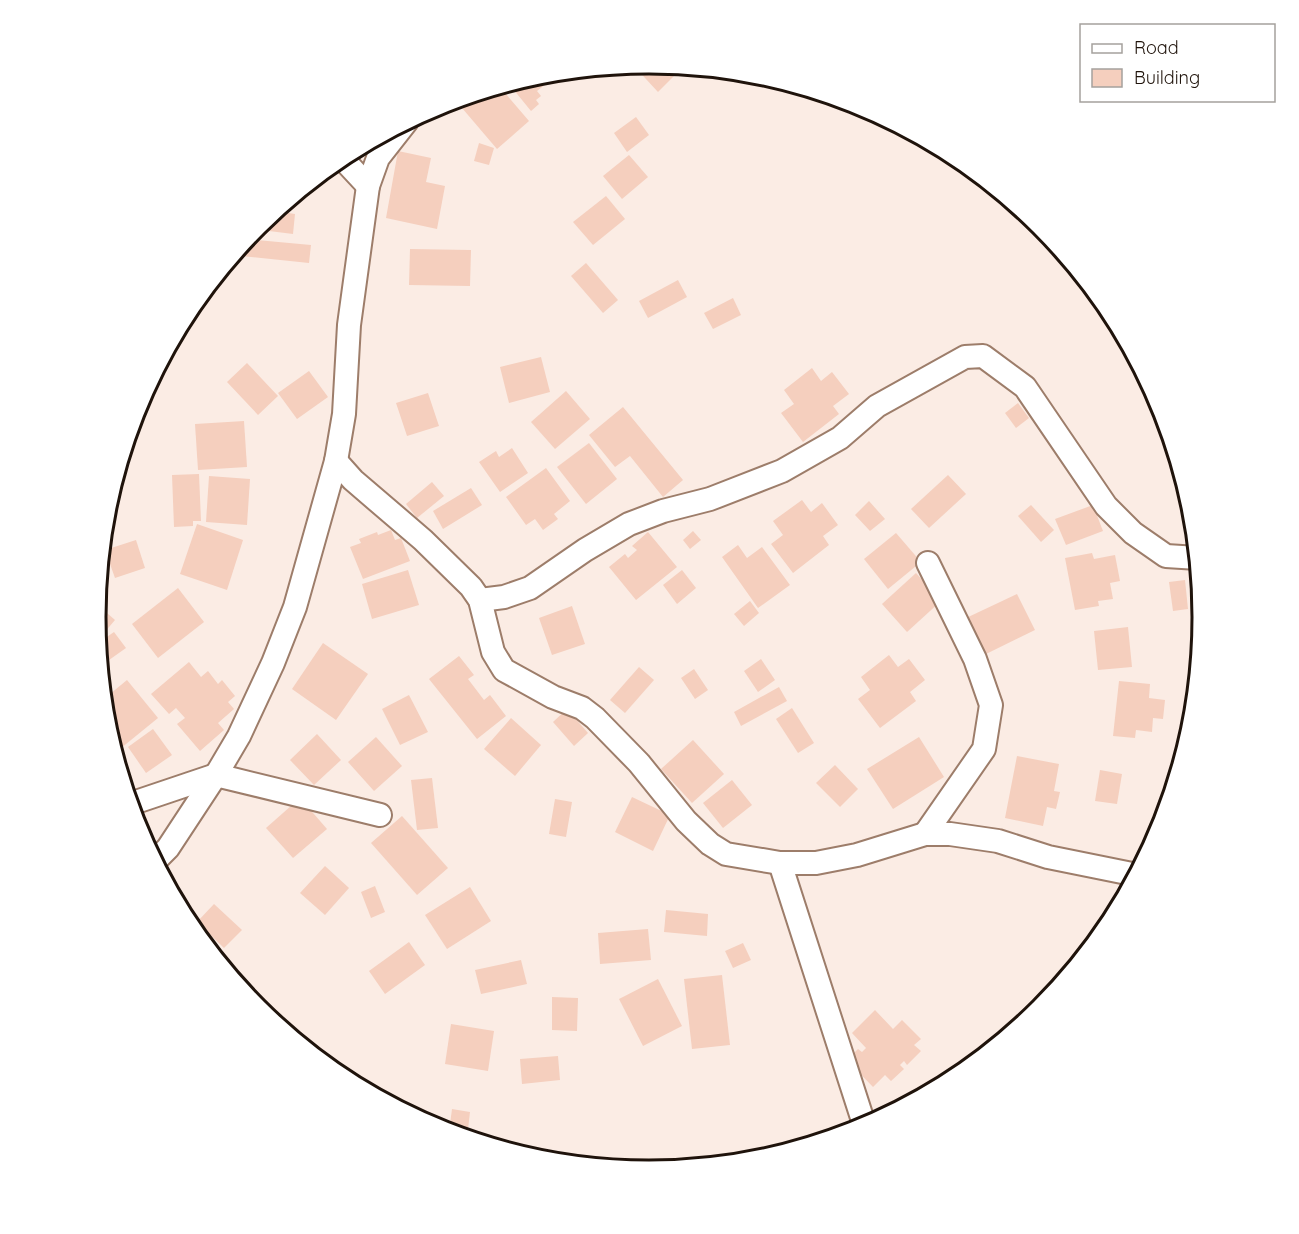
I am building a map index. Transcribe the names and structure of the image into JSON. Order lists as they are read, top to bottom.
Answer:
{
  "legend": ["Road", "Building"]
}
